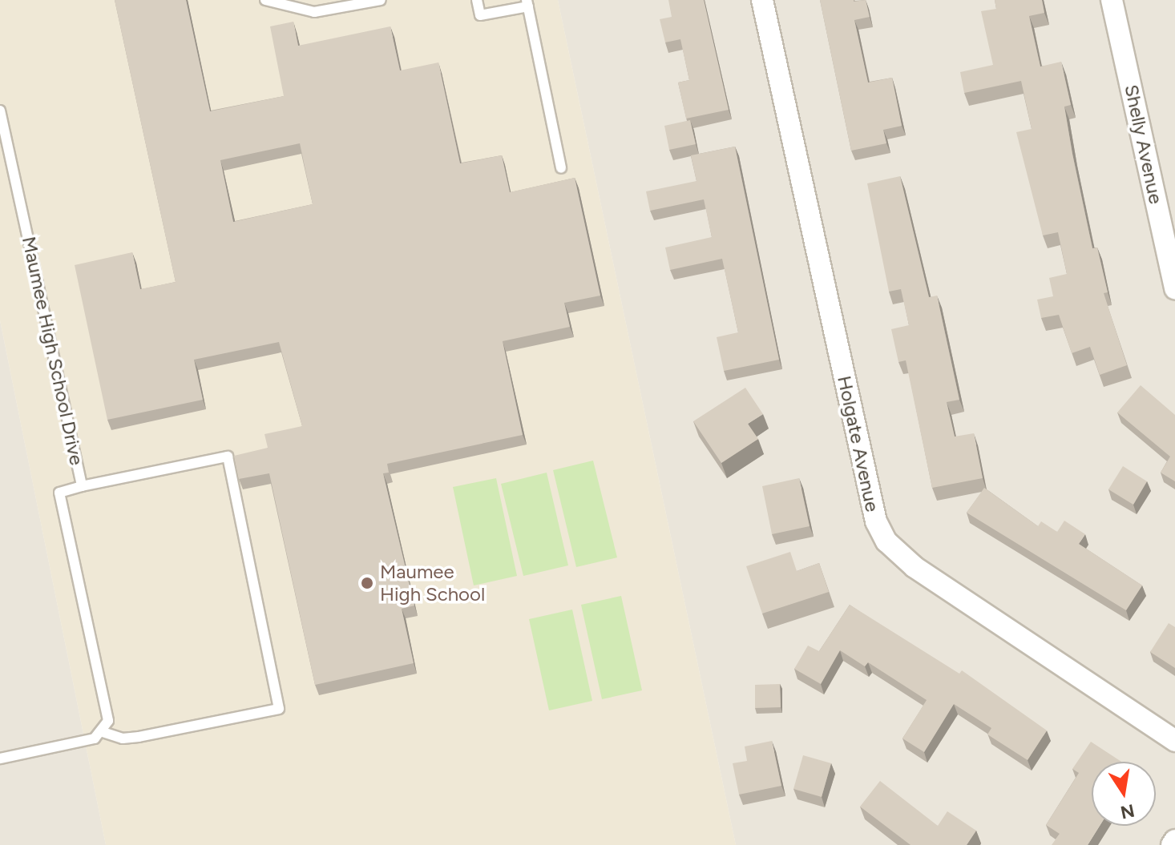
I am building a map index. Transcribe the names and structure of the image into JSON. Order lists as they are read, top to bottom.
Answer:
{
  "streets": {
    "street": ["Shelly Avenue", "Holgate Avenue"],
    "lane": ["Maumee High School Drive"]
  },
  "places": ["Maumee High School"],
  "north": "bottom"
}
